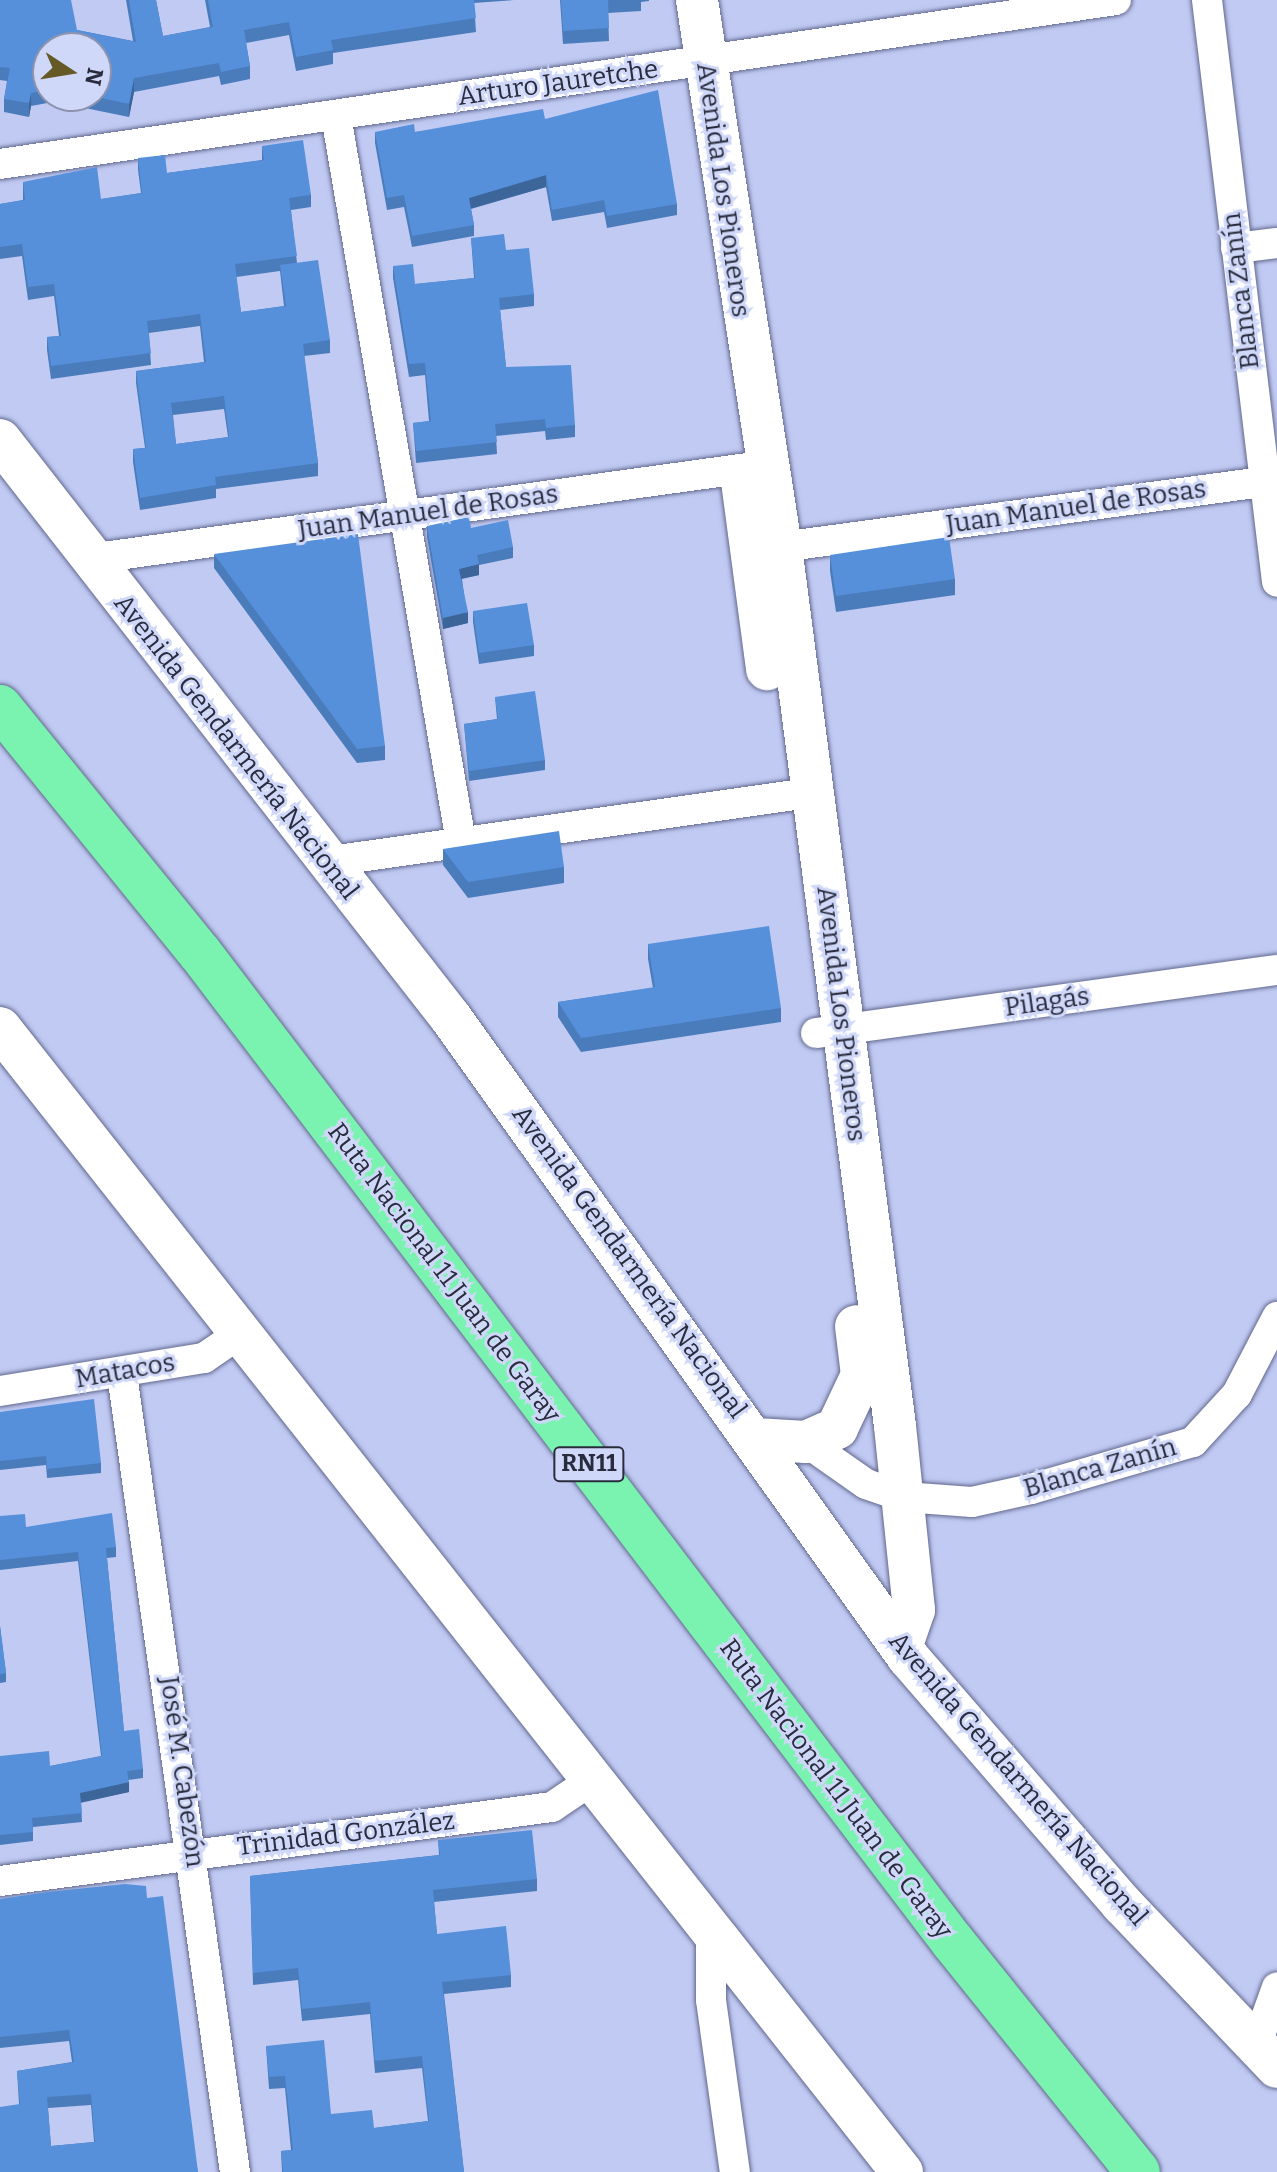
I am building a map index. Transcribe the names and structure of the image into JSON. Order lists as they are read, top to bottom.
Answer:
{
  "streets": {
    "highway": ["Ruta Nacional 11 Juan de Garay", "RN11"],
    "main road": ["Avenida Los Pioneros", "Avenida Gendarmería Nacional"],
    "street": [
      "Arturo Jauretche",
      "Blanca Zanín",
      "Juan Manuel de Rosas",
      "Pilagás",
      "Matacos",
      "José M. Cabezón",
      "Trinidad González"
    ]
  },
  "crossings": [
    ["Arturo Jauretche", "Avenida Los Pioneros"],
    ["Avenida Los Pioneros", "Blanca Zanín"],
    ["Avenida Los Pioneros", "Juan Manuel de Rosas"],
    ["Avenida Los Pioneros", "Avenida Gendarmería Nacional"],
    ["Avenida Los Pioneros", "Pilagás"],
    ["Blanca Zanín", "Juan Manuel de Rosas"],
    ["Juan Manuel de Rosas", "Avenida Gendarmería Nacional"],
    ["Matacos", "José M. Cabezón"],
    ["José M. Cabezón", "Trinidad González"]
  ],
  "north": "right"
}
